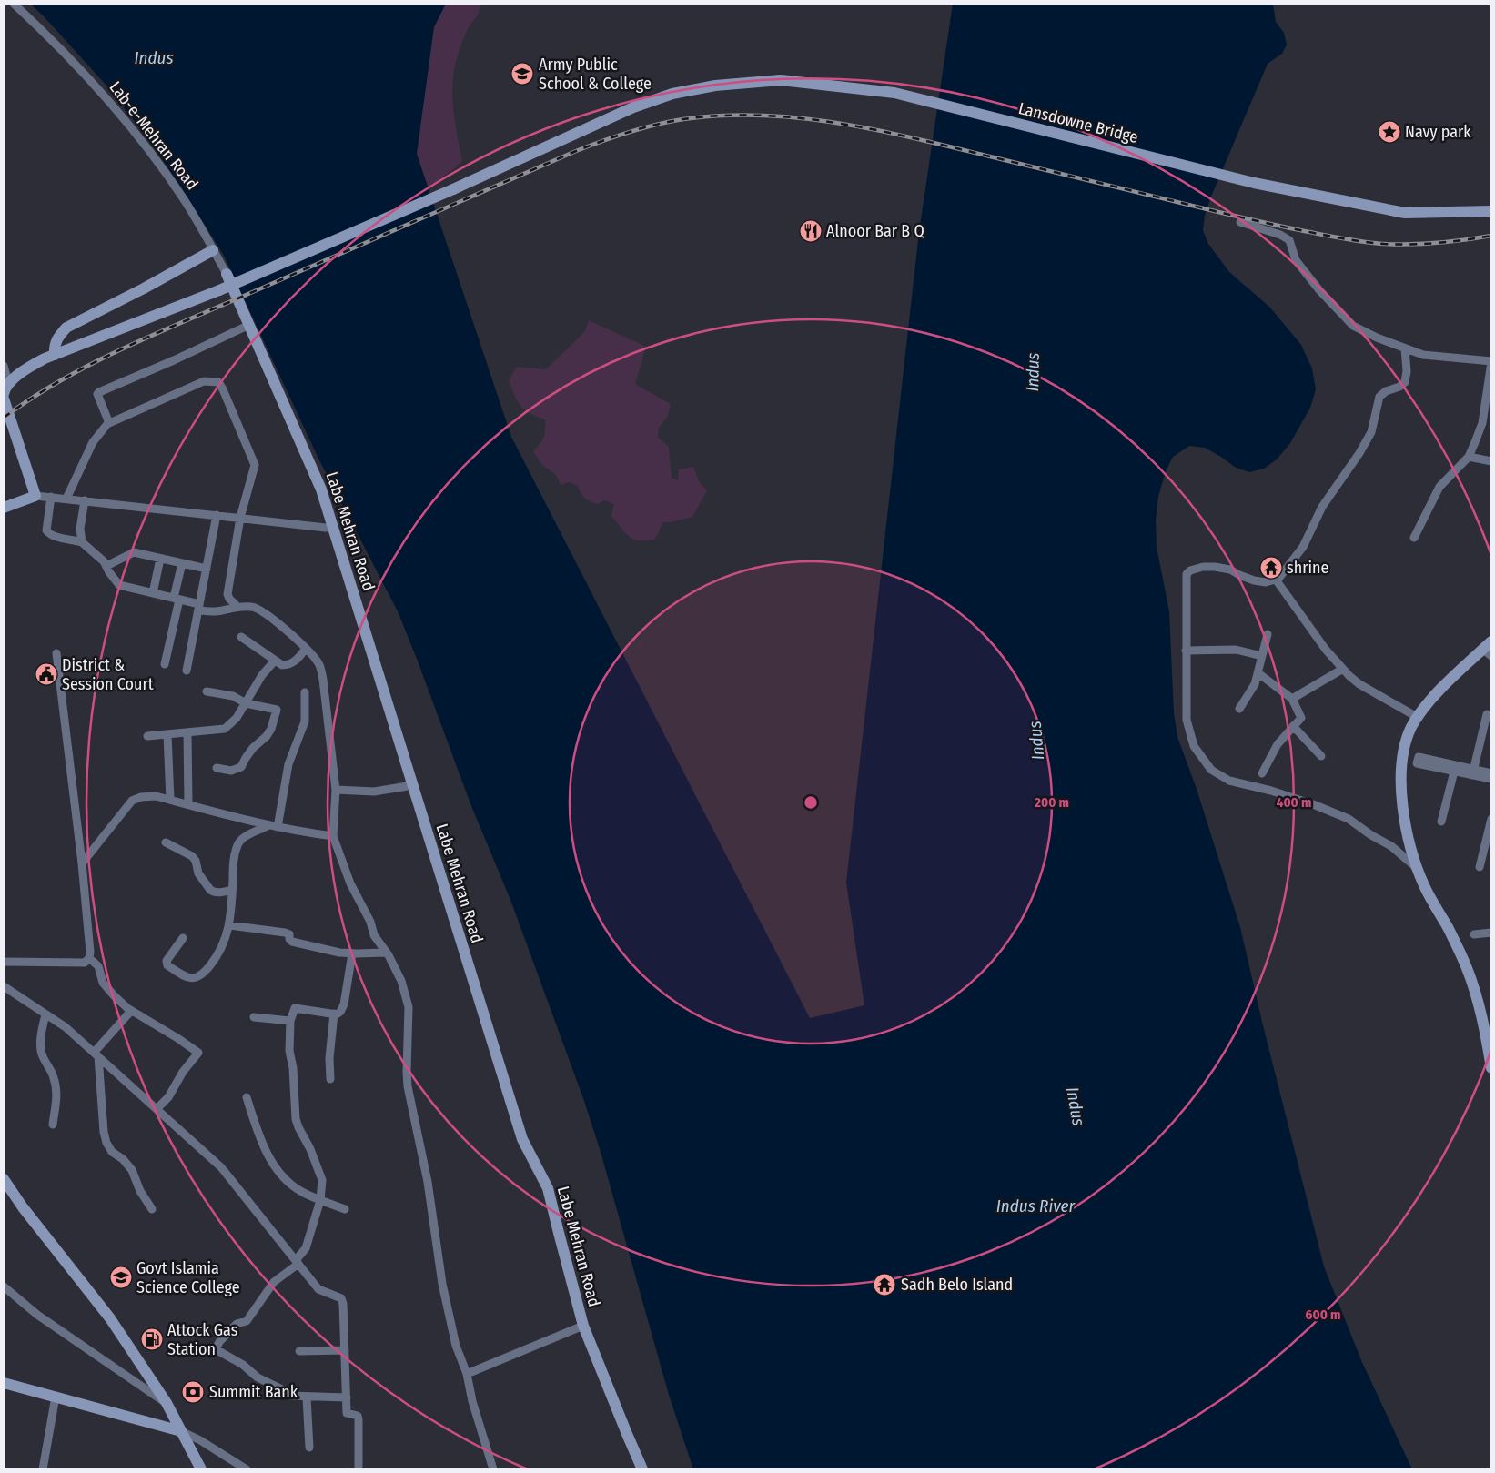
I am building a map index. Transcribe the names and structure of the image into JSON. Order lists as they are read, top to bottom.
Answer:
{
  "streets": {
    "main road": ["Lansdowne Bridge", "Lab-e-Mehran Road", "Labe Mehran Road"]
  },
  "crossings": [
    ["Lab-e-Mehran Road", "Labe Mehran Road"]
  ],
  "water": ["Indus", "Indus River"],
  "places": {
    "school or university": ["Army Public School & College", "Govt Islamia Science College"],
    "place": ["Navy park"],
    "restaurant": ["Alnoor Bar B Q"],
    "temple": ["shrine", "Sadh Belo Island"],
    "public building": ["District & Session Court"],
    "fuel station": ["Attock Gas Station"],
    "bank": ["Summit Bank"]
  },
  "rings": ["200 m", "400 m", "600 m"]
}
